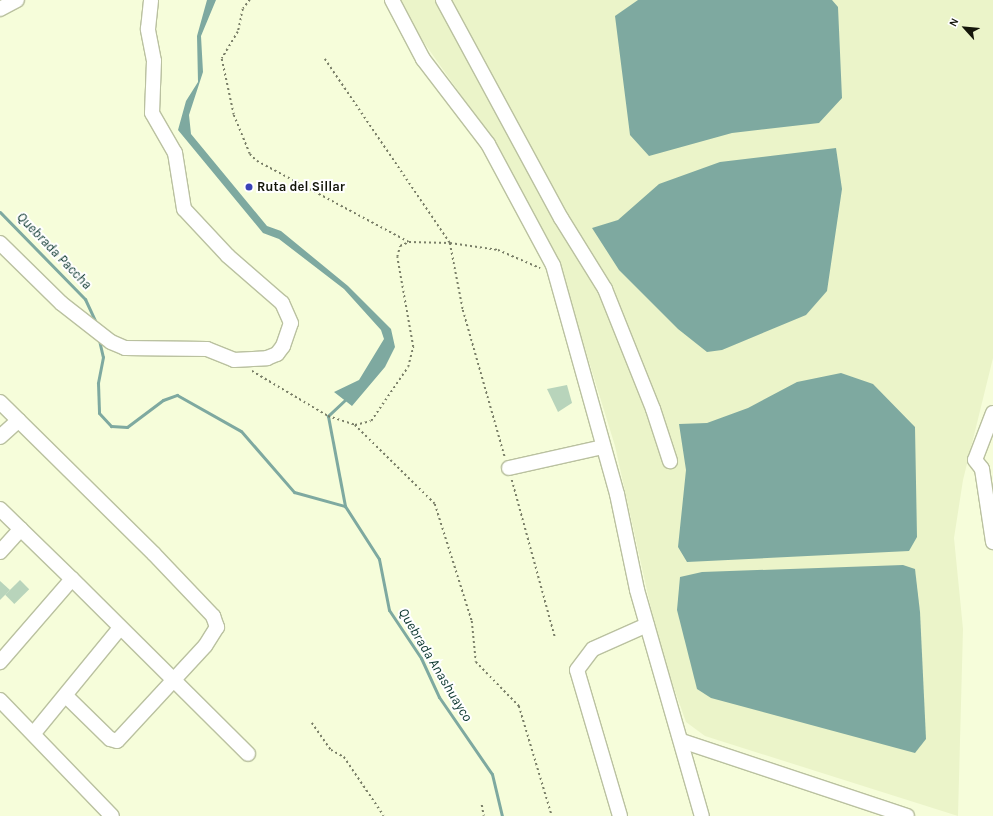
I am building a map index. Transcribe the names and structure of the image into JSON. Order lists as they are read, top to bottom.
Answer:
{
  "water": ["Quebrada Paccha", "Quebrada Anashuayco"],
  "places": ["Ruta del Sillar"],
  "north": "top left"
}
